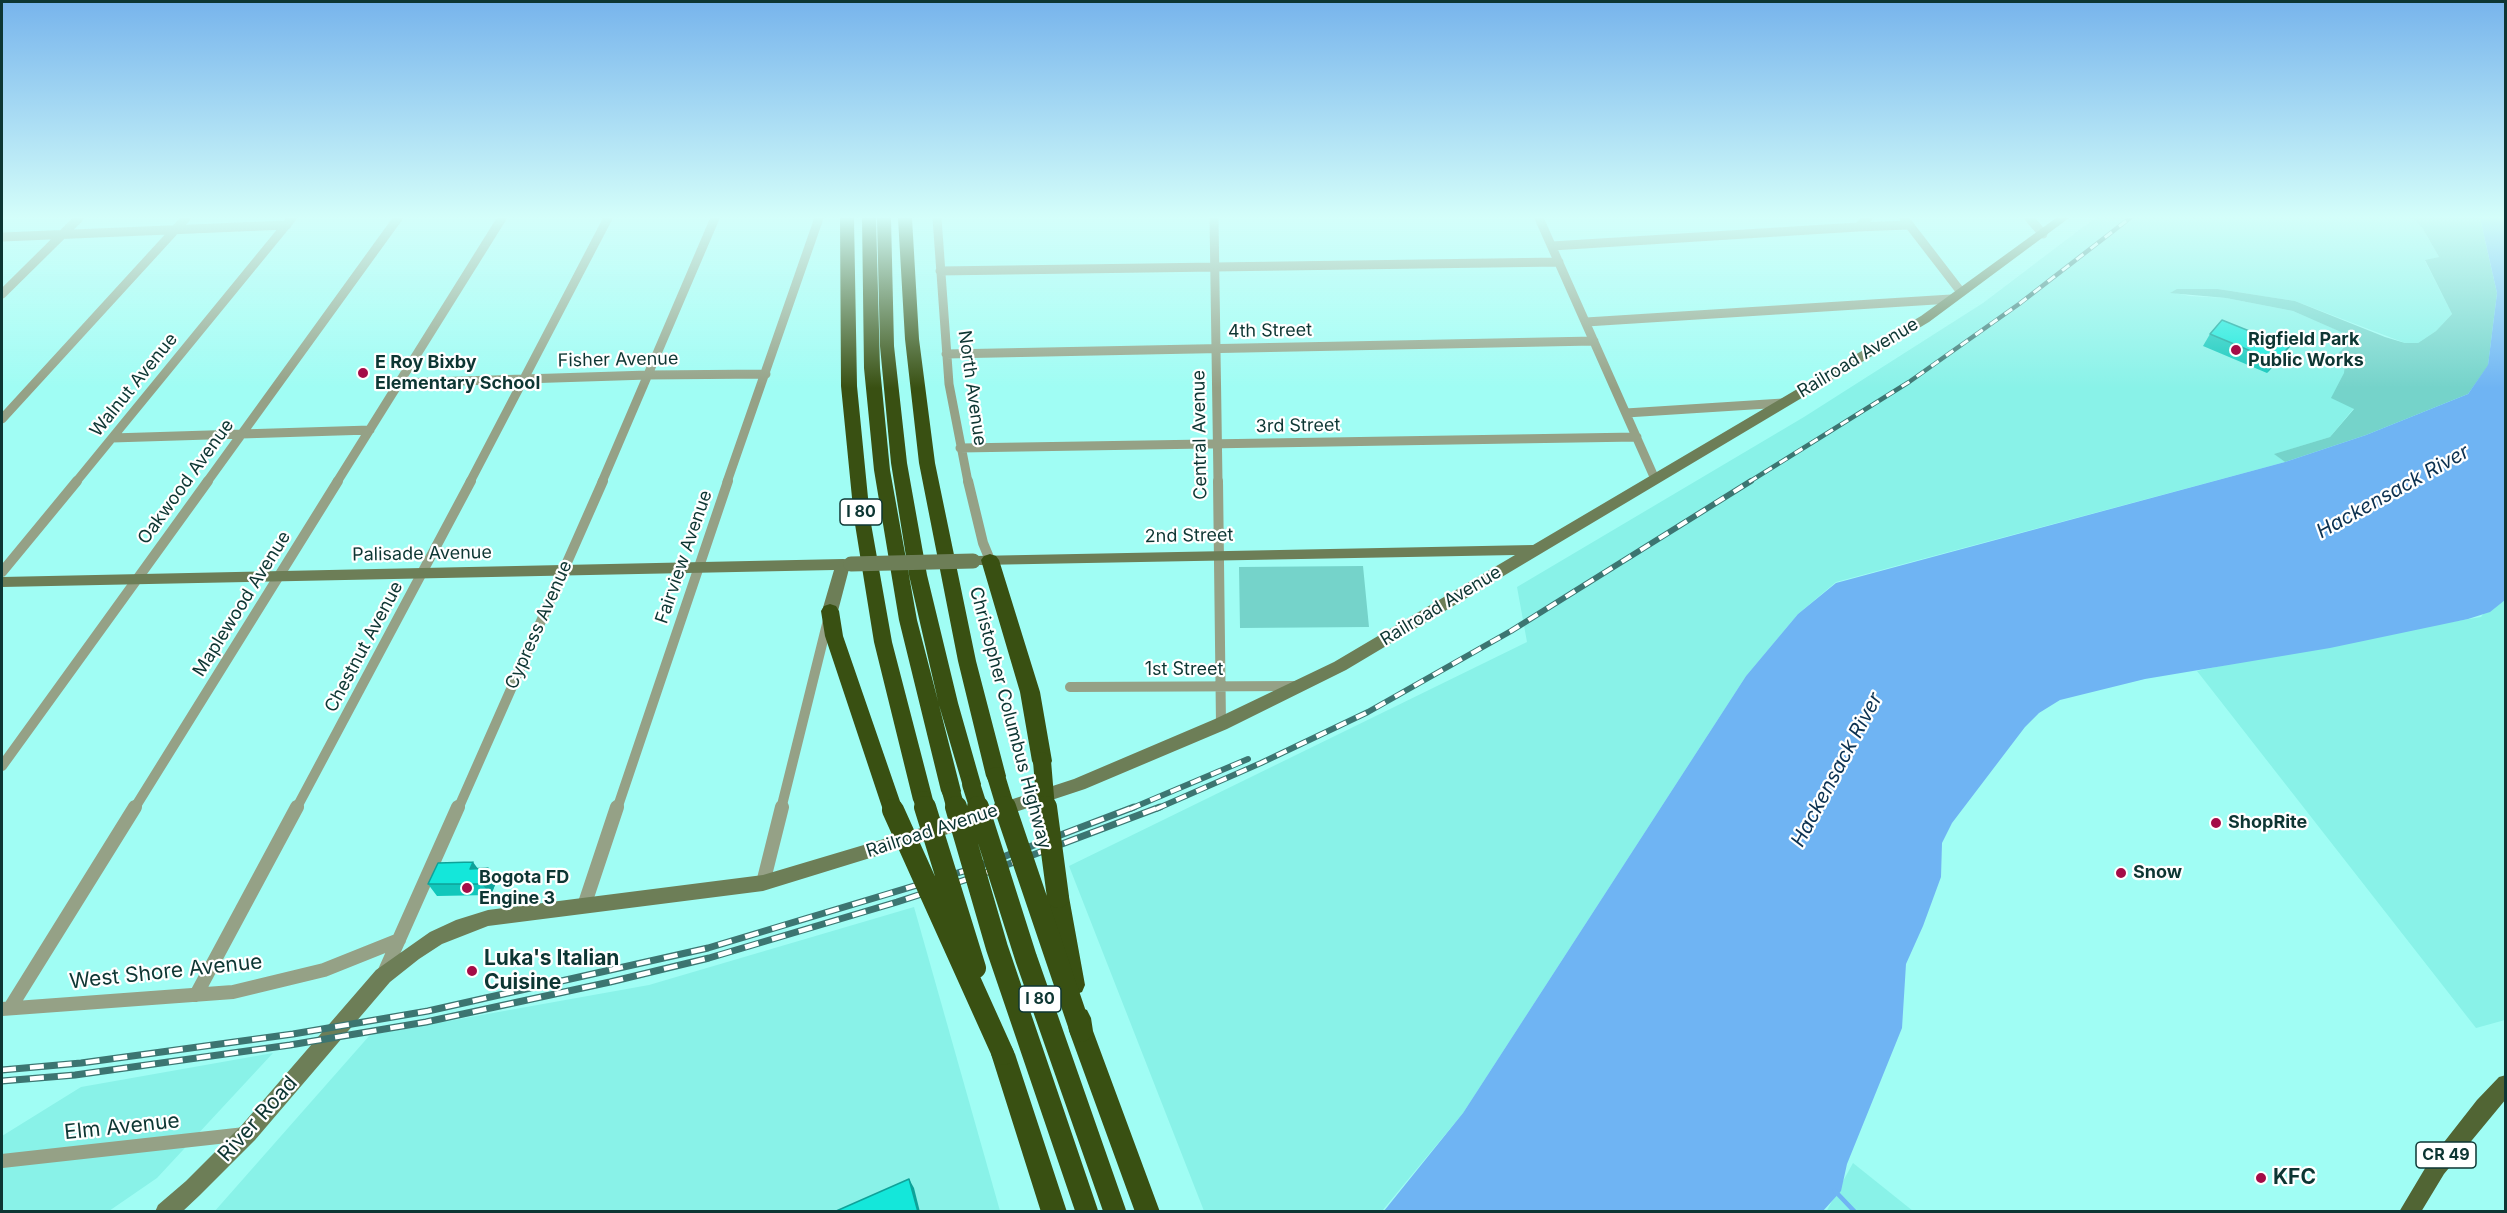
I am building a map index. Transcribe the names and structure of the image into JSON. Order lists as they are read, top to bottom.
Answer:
{
  "streets": {
    "highway": ["I 80", "Christopher Columbus Highway"],
    "main road": [
      "Railroad Avenue",
      "2nd Street",
      "Palisade Avenue",
      "Cypress Avenue",
      "River Road",
      "CR 49"
    ],
    "street": [
      "4th Street",
      "Fisher Avenue",
      "Walnut Avenue",
      "North Avenue",
      "3rd Street",
      "Central Avenue",
      "Oakwood Avenue",
      "Fairview Avenue",
      "Maplewood Avenue",
      "Chestnut Avenue",
      "1st Street",
      "West Shore Avenue",
      "Elm Avenue"
    ]
  },
  "crossings": [
    ["4th Street", "North Avenue"],
    ["4th Street", "Central Avenue"],
    ["Railroad Avenue", "Central Avenue"],
    ["Railroad Avenue", "2nd Street"],
    ["Railroad Avenue", "1st Street"],
    ["Fisher Avenue", "Fairview Avenue"],
    ["Fisher Avenue", "Maplewood Avenue"],
    ["Fisher Avenue", "Cypress Avenue"],
    ["Fisher Avenue", "Chestnut Avenue"],
    ["North Avenue", "3rd Street"],
    ["North Avenue", "2nd Street"],
    ["3rd Street", "Central Avenue"],
    ["Central Avenue", "2nd Street"],
    ["Central Avenue", "1st Street"],
    ["Oakwood Avenue", "Palisade Avenue"],
    ["2nd Street", "Palisade Avenue"],
    ["Palisade Avenue", "Fairview Avenue"],
    ["Palisade Avenue", "Maplewood Avenue"],
    ["Palisade Avenue", "Cypress Avenue"],
    ["Palisade Avenue", "Chestnut Avenue"],
    ["Maplewood Avenue", "West Shore Avenue"],
    ["Cypress Avenue", "West Shore Avenue"],
    ["Cypress Avenue", "River Road"],
    ["Chestnut Avenue", "West Shore Avenue"],
    ["River Road", "Elm Avenue"]
  ],
  "water": ["Hackensack River"],
  "places": [
    "Rigfield Park Public Works",
    "E Roy Bixby Elementary School",
    "ShopRite",
    "Snow",
    "Bogota FD Engine 3",
    "Luka's Italian Cuisine",
    "KFC"
  ]
}
